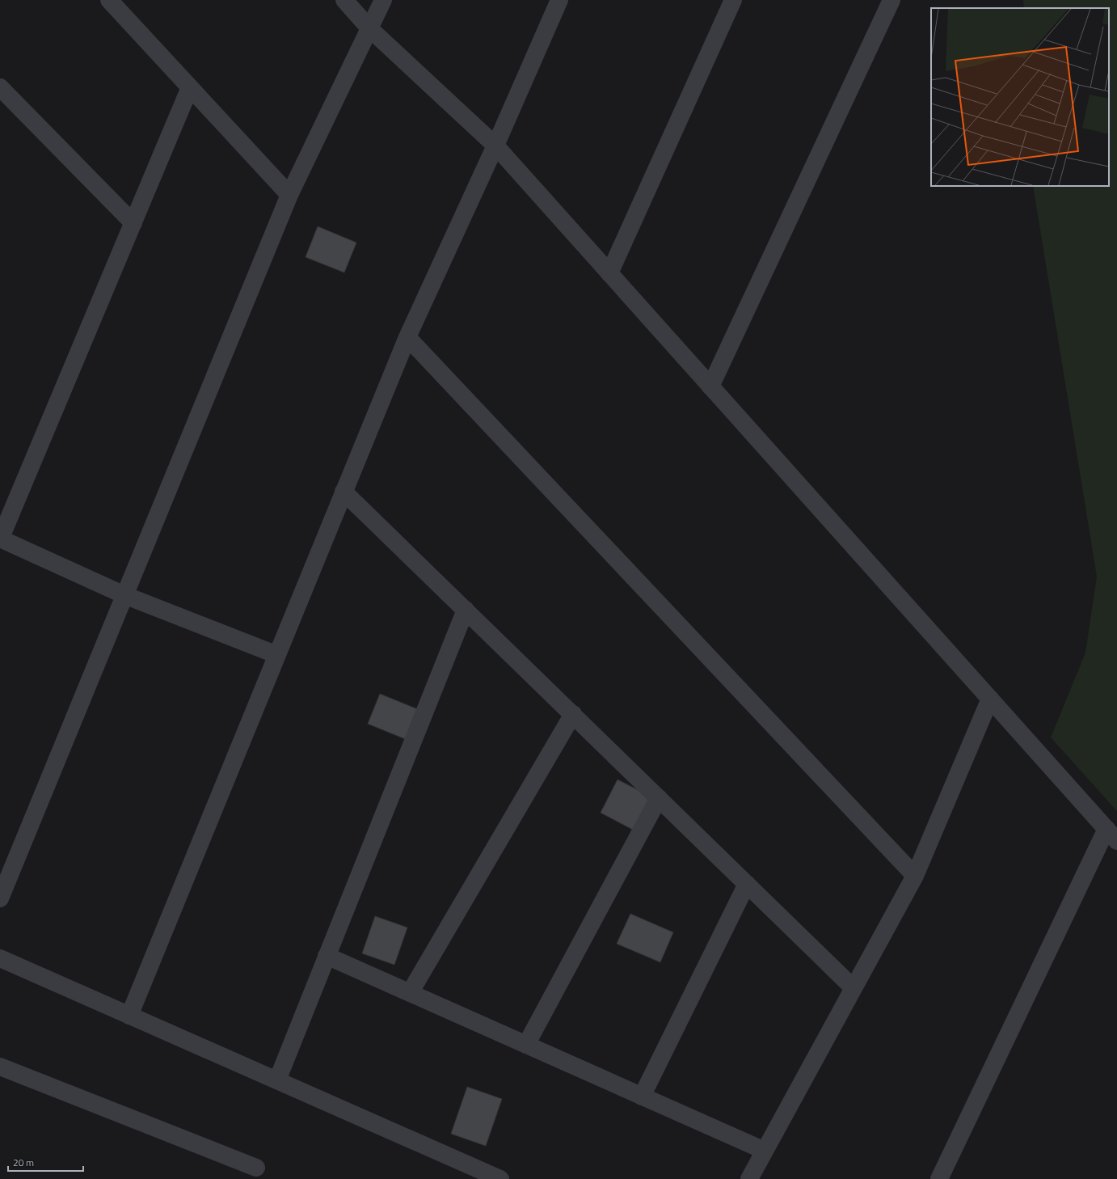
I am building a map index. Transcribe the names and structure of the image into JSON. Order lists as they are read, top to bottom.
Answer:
{
  "scale_bar": "20 m"
}
